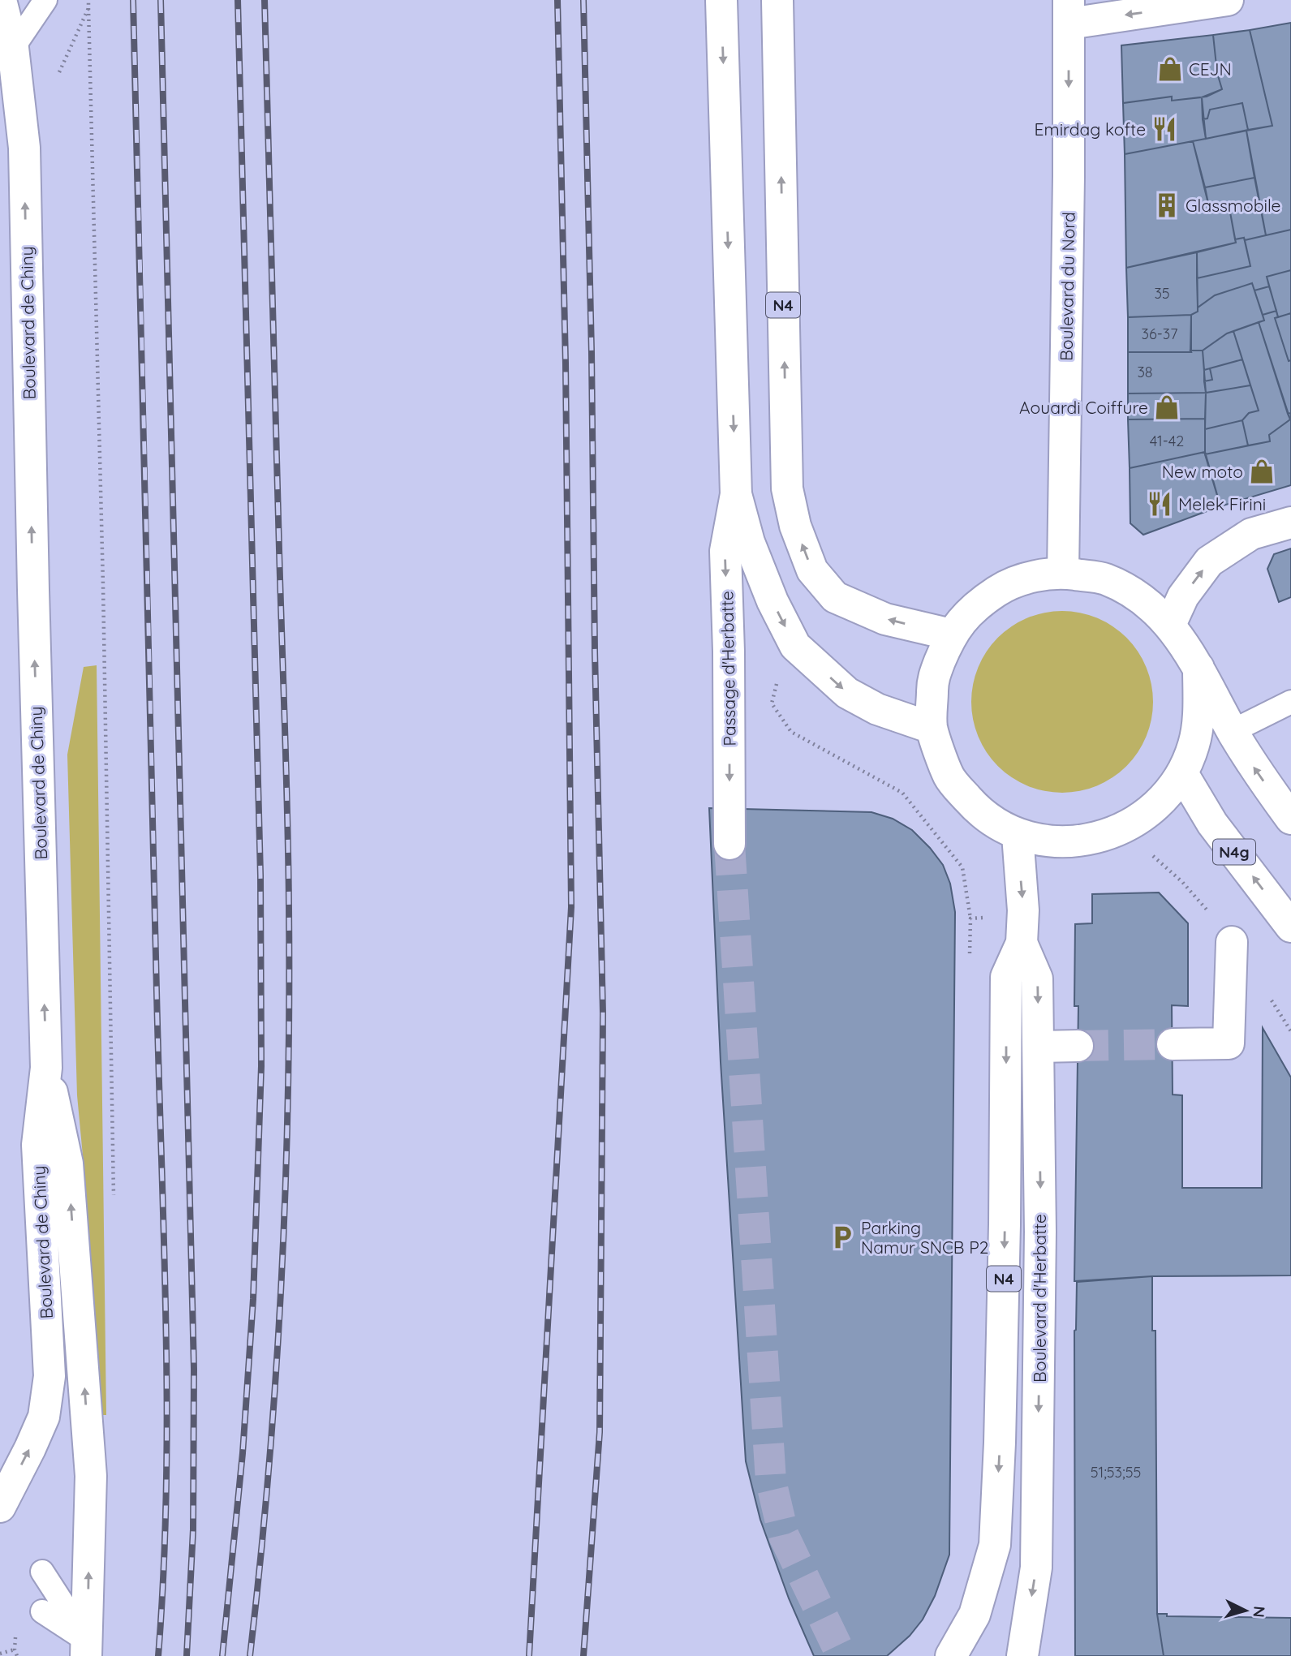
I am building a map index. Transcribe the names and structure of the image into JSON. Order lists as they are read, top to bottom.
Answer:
{
  "streets": {
    "main road": [
      "Boulevard du Nord",
      "N4",
      "Boulevard de Chiny",
      "Passage d'Herbatte",
      "N4g",
      "Boulevard d'Herbatte"
    ]
  },
  "crossings": [
    ["N4", "Boulevard d'Herbatte"]
  ],
  "one_way": ["Boulevard du Nord"],
  "places": {
    "shop": ["CEJN", "Aouardi Coiffure", "New moto"],
    "restaurant": ["Emirdag kofte", "Melek Firini"],
    "building": ["Glassmobile"],
    "parking": ["Parking Namur SNCB P2"]
  },
  "house_numbers": [
    "35",
    "36-37",
    "38",
    "41-42",
    "51;53;55"
  ],
  "north": "right"
}
